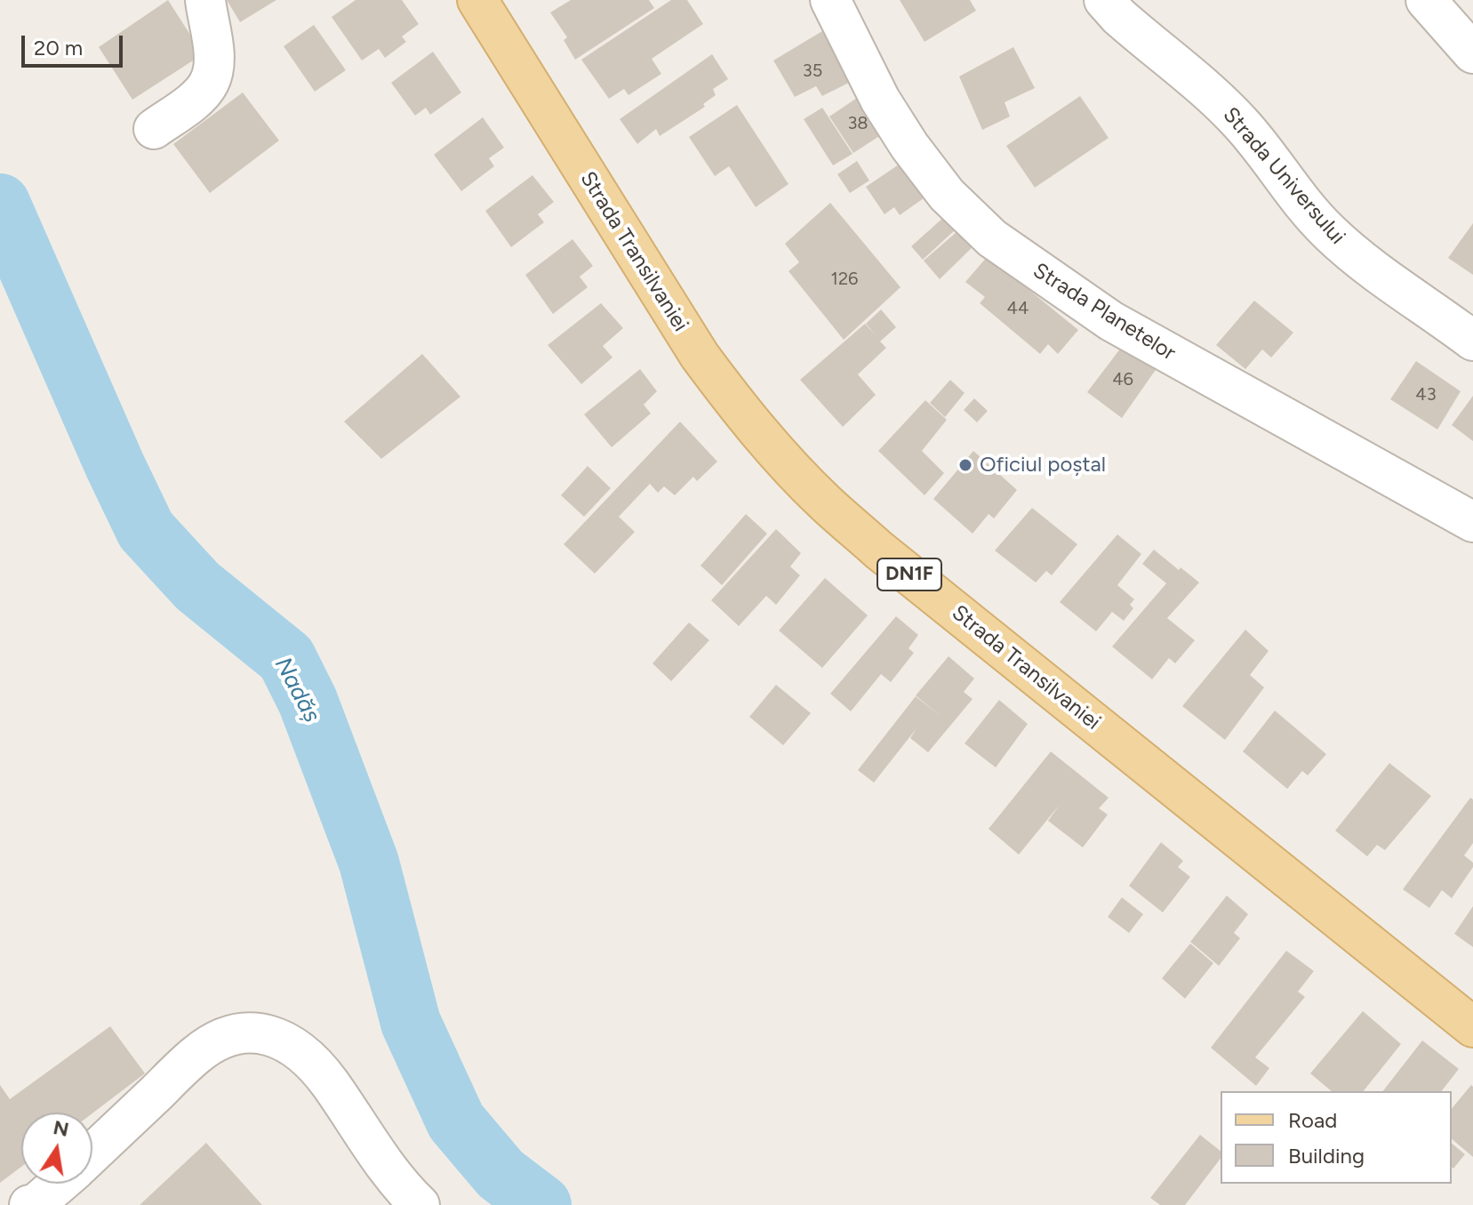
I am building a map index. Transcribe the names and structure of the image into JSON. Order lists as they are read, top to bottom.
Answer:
{
  "streets": {
    "main road": ["Strada Transilvaniei", "DN1F"],
    "street": ["Strada Universului", "Strada Planetelor"]
  },
  "water": ["Nadăș"],
  "places": ["Oficiul poștal"],
  "house_numbers": [
    "35",
    "38",
    "126",
    "44",
    "46",
    "43"
  ],
  "legend": ["Road", "Building"],
  "scale_bar": "20 m",
  "north": "top"
}
